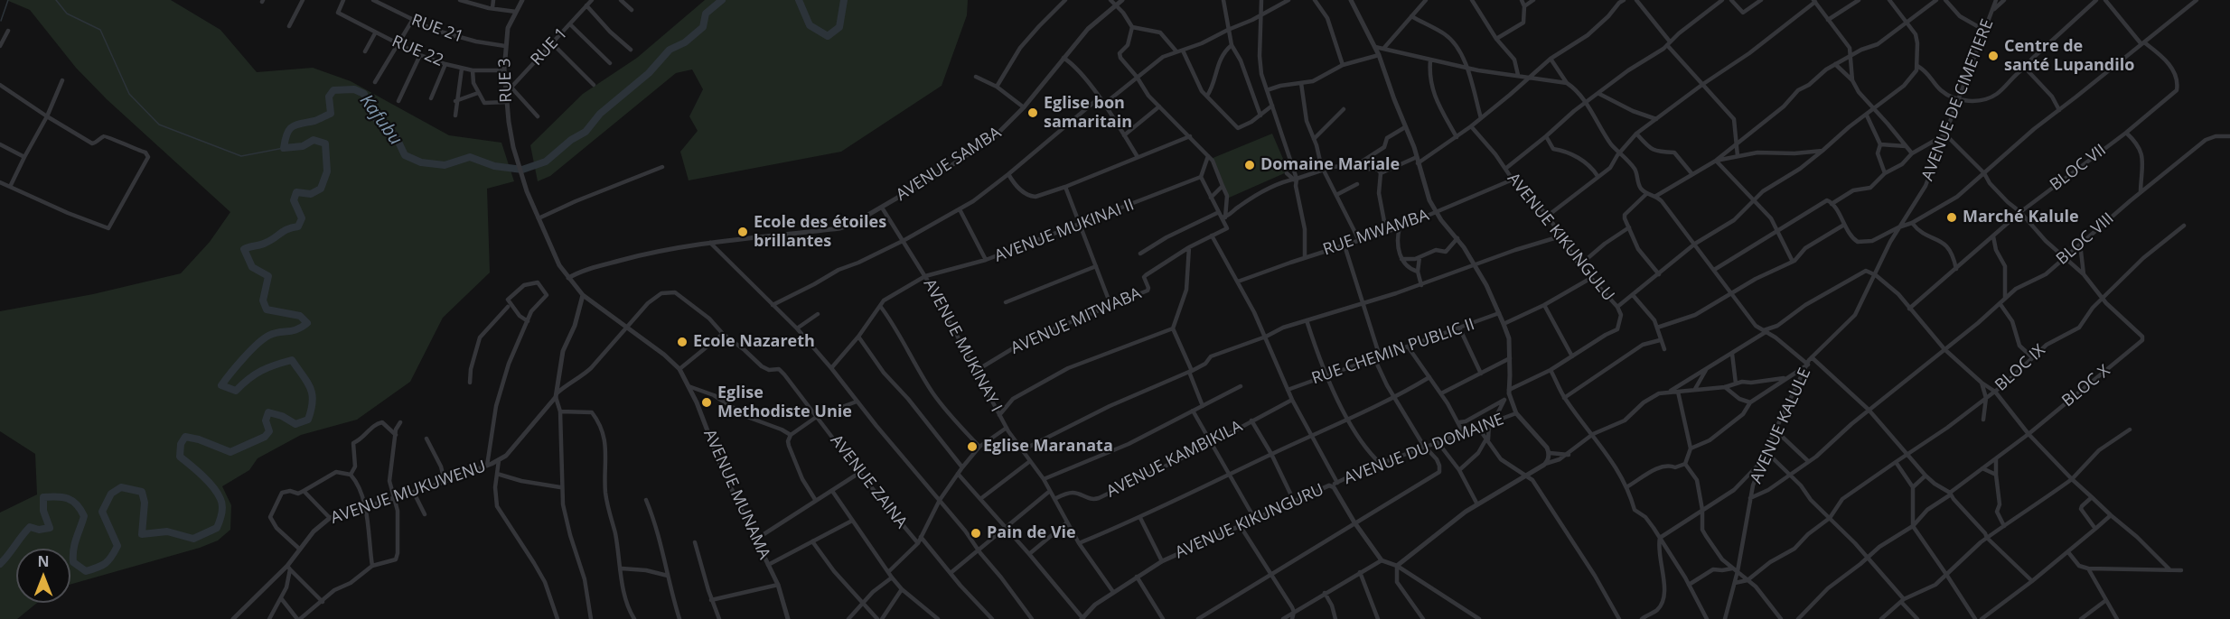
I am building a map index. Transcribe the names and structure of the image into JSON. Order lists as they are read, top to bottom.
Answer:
{
  "streets": {
    "street": [
      "RUE 21",
      "RUE 1",
      "RUE 22",
      "RUE 3",
      "AVENUE DE CIMETIERE",
      "AVENUE SAMBA",
      "BLOC VII",
      "AVENUE MUKINAI II",
      "RUE MWAMBA",
      "AVENUE KIKUNGULU",
      "BLOC VIII",
      "AVENUE MITWABA",
      "AVENUE MUKINAY I",
      "RUE CHEMIN PUBLIC II",
      "BLOC IX",
      "BLOC X",
      "AVENUE KALULE",
      "AVENUE DU DOMAINE",
      "AVENUE KAMBIKILA",
      "AVENUE ZAINA",
      "AVENUE MUKUWENU",
      "AVENUE MUNAMA",
      "AVENUE KIKUNGURU"
    ]
  },
  "crossings": [
    ["RUE 21", "RUE 3"],
    ["RUE 1", "RUE 3"],
    ["RUE 22", "RUE 3"],
    ["RUE 3", "AVENUE MUNAMA"],
    ["AVENUE DE CIMETIERE", "AVENUE KALULE"],
    ["AVENUE SAMBA", "AVENUE MUKINAY I"],
    ["AVENUE SAMBA", "AVENUE MUNAMA"],
    ["AVENUE MUKINAI II", "AVENUE MUKINAY I"],
    ["RUE MWAMBA", "AVENUE KIKUNGULU"],
    ["AVENUE KIKUNGULU", "AVENUE DU DOMAINE"],
    ["BLOC VIII", "AVENUE KALULE"],
    ["AVENUE MITWABA", "AVENUE MUKINAY I"],
    ["AVENUE MUKINAY I", "AVENUE KAMBIKILA"],
    ["AVENUE MUKINAY I", "AVENUE KIKUNGURU"],
    ["BLOC IX", "BLOC X"],
    ["AVENUE DU DOMAINE", "AVENUE KIKUNGURU"]
  ],
  "water": ["Kafubu"],
  "places": [
    "Centre de santé Lupandilo",
    "Eglise bon samaritain",
    "Domaine Mariale",
    "Marché Kalule",
    "Ecole des étoiles brillantes",
    "Ecole Nazareth",
    "Eglise Methodiste Unie",
    "Eglise Maranata",
    "Pain de Vie"
  ],
  "north": "top"
}
